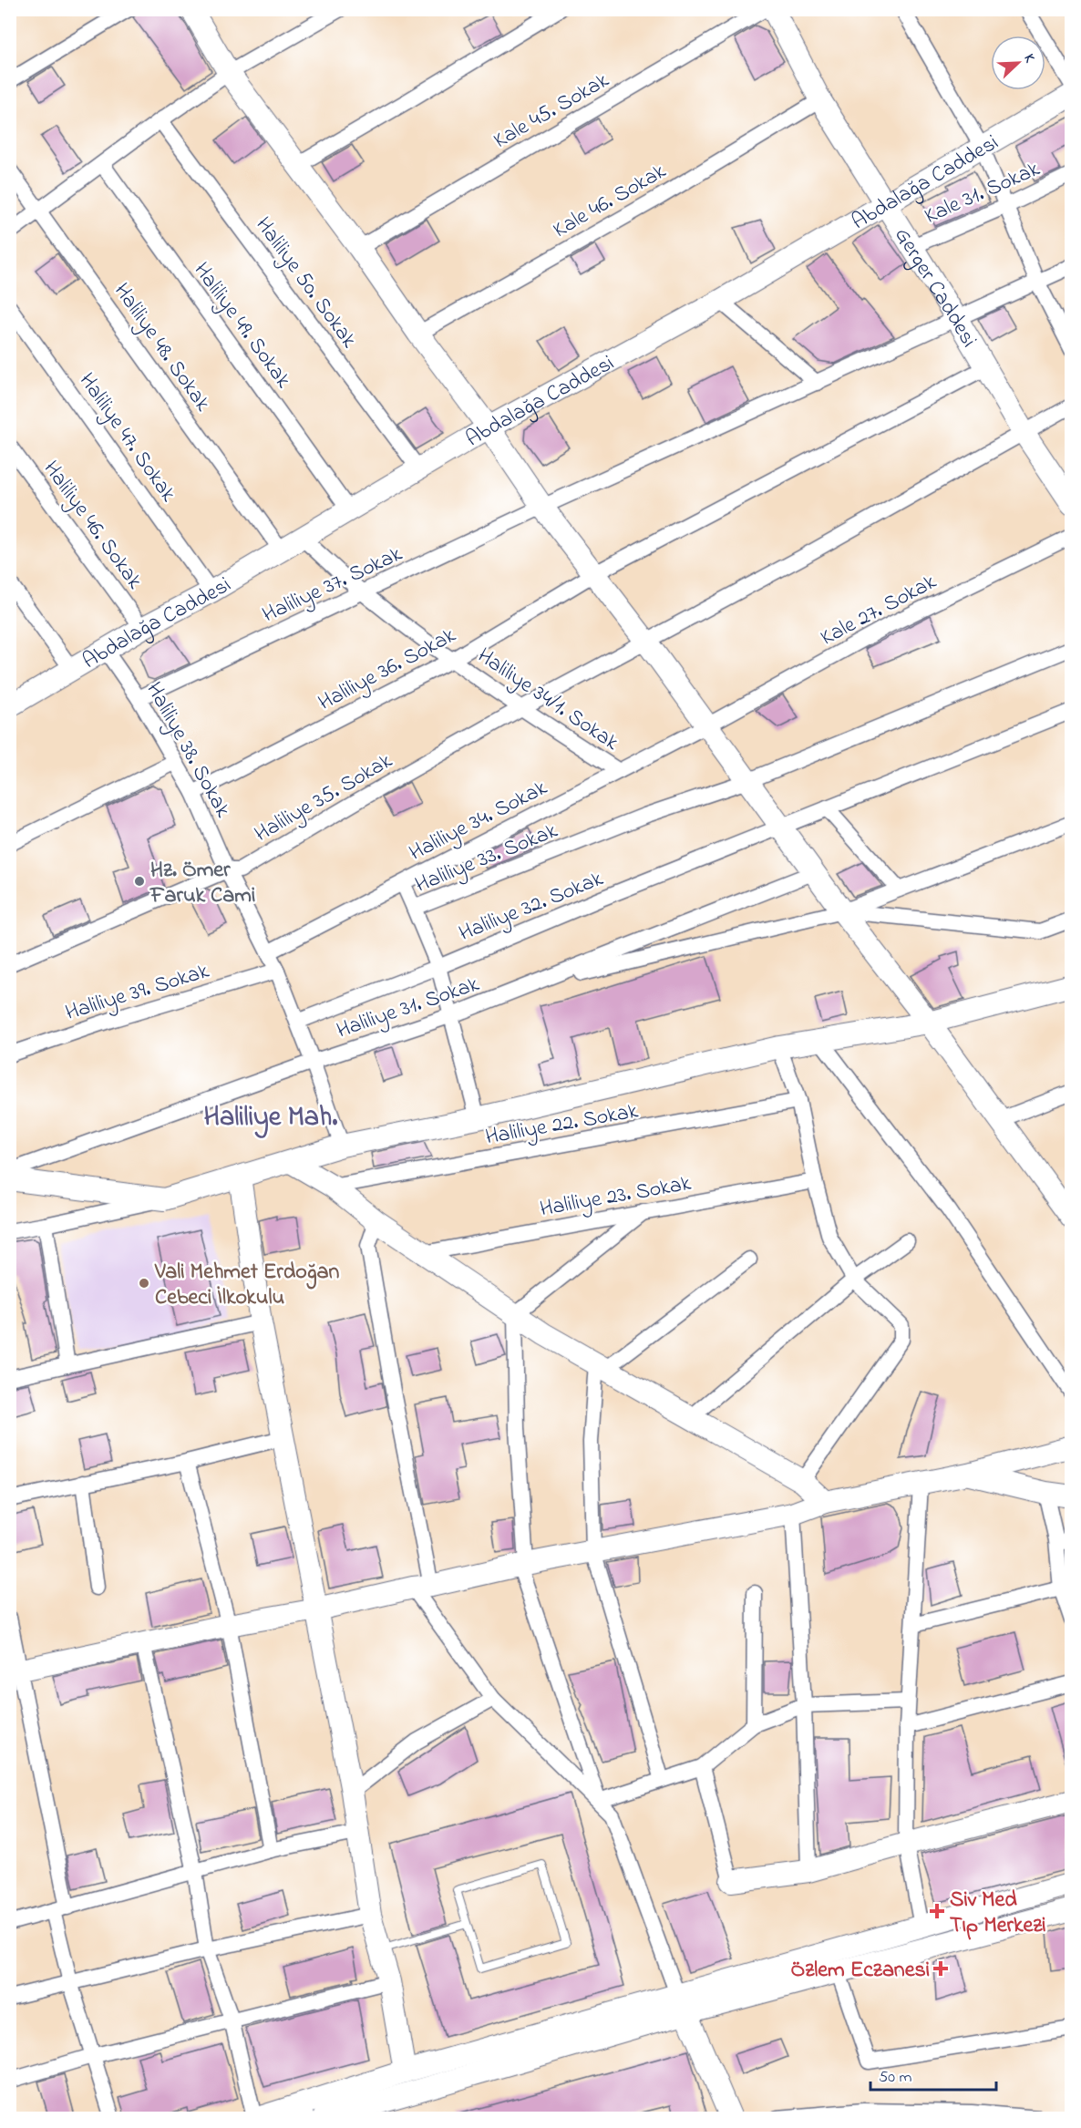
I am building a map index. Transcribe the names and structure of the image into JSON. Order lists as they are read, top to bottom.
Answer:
{
  "streets": {
    "street": [
      "Kale 45. Sokak",
      "Abdalağa Caddesi",
      "Kale 31. Sokak",
      "Kale 46. Sokak",
      "Haliliye 50. Sokak",
      "Gerger Caddesi",
      "Haliliye 49. Sokak",
      "Haliliye 48. Sokak",
      "Haliliye 47. Sokak",
      "Haliliye 46. Sokak",
      "Haliliye 37. Sokak",
      "Kale 27. Sokak",
      "Haliliye 36. Sokak",
      "Haliliye 34/1. Sokak",
      "Haliliye 38. Sokak",
      "Haliliye 35. Sokak",
      "Haliliye 34. Sokak",
      "Haliliye 33. Sokak",
      "Haliliye 32. Sokak",
      "Haliliye 39. Sokak",
      "Haliliye 31. Sokak",
      "Haliliye 22. Sokak",
      "Haliliye 23. Sokak"
    ]
  },
  "crossings": [
    ["Abdalağa Caddesi", "Haliliye 50. Sokak"],
    ["Abdalağa Caddesi", "Gerger Caddesi"],
    ["Abdalağa Caddesi", "Haliliye 49. Sokak"],
    ["Abdalağa Caddesi", "Haliliye 48. Sokak"],
    ["Abdalağa Caddesi", "Haliliye 47. Sokak"],
    ["Abdalağa Caddesi", "Haliliye 46. Sokak"],
    ["Abdalağa Caddesi", "Haliliye 34/1. Sokak"],
    ["Abdalağa Caddesi", "Haliliye 38. Sokak"],
    ["Kale 31. Sokak", "Gerger Caddesi"],
    ["Kale 46. Sokak", "Gerger Caddesi"],
    ["Gerger Caddesi", "Haliliye 37. Sokak"],
    ["Gerger Caddesi", "Haliliye 36. Sokak"],
    ["Gerger Caddesi", "Haliliye 35. Sokak"],
    ["Haliliye 37. Sokak", "Haliliye 34/1. Sokak"],
    ["Haliliye 37. Sokak", "Haliliye 38. Sokak"],
    ["Kale 27. Sokak", "Haliliye 34. Sokak"],
    ["Haliliye 36. Sokak", "Haliliye 34/1. Sokak"],
    ["Haliliye 36. Sokak", "Haliliye 38. Sokak"],
    ["Haliliye 34/1. Sokak", "Haliliye 35. Sokak"],
    ["Haliliye 34/1. Sokak", "Haliliye 34. Sokak"],
    ["Haliliye 38. Sokak", "Haliliye 35. Sokak"],
    ["Haliliye 38. Sokak", "Haliliye 34. Sokak"],
    ["Haliliye 38. Sokak", "Haliliye 32. Sokak"],
    ["Haliliye 38. Sokak", "Haliliye 39. Sokak"],
    ["Haliliye 38. Sokak", "Haliliye 31. Sokak"],
    ["Haliliye 33. Sokak", "Haliliye 32. Sokak"],
    ["Haliliye 33. Sokak", "Haliliye 31. Sokak"]
  ],
  "districts": ["Haliliye Mah."],
  "places": {
    "other": ["Hz. Ömer Faruk Cami", "Vali Mehmet Erdoğan Cebeci İlkokulu"],
    "health": ["Siv Med Tıp Merkezi", "Özlem Eczanesi"]
  },
  "scale_bar": "50 m",
  "north": "top right"
}
